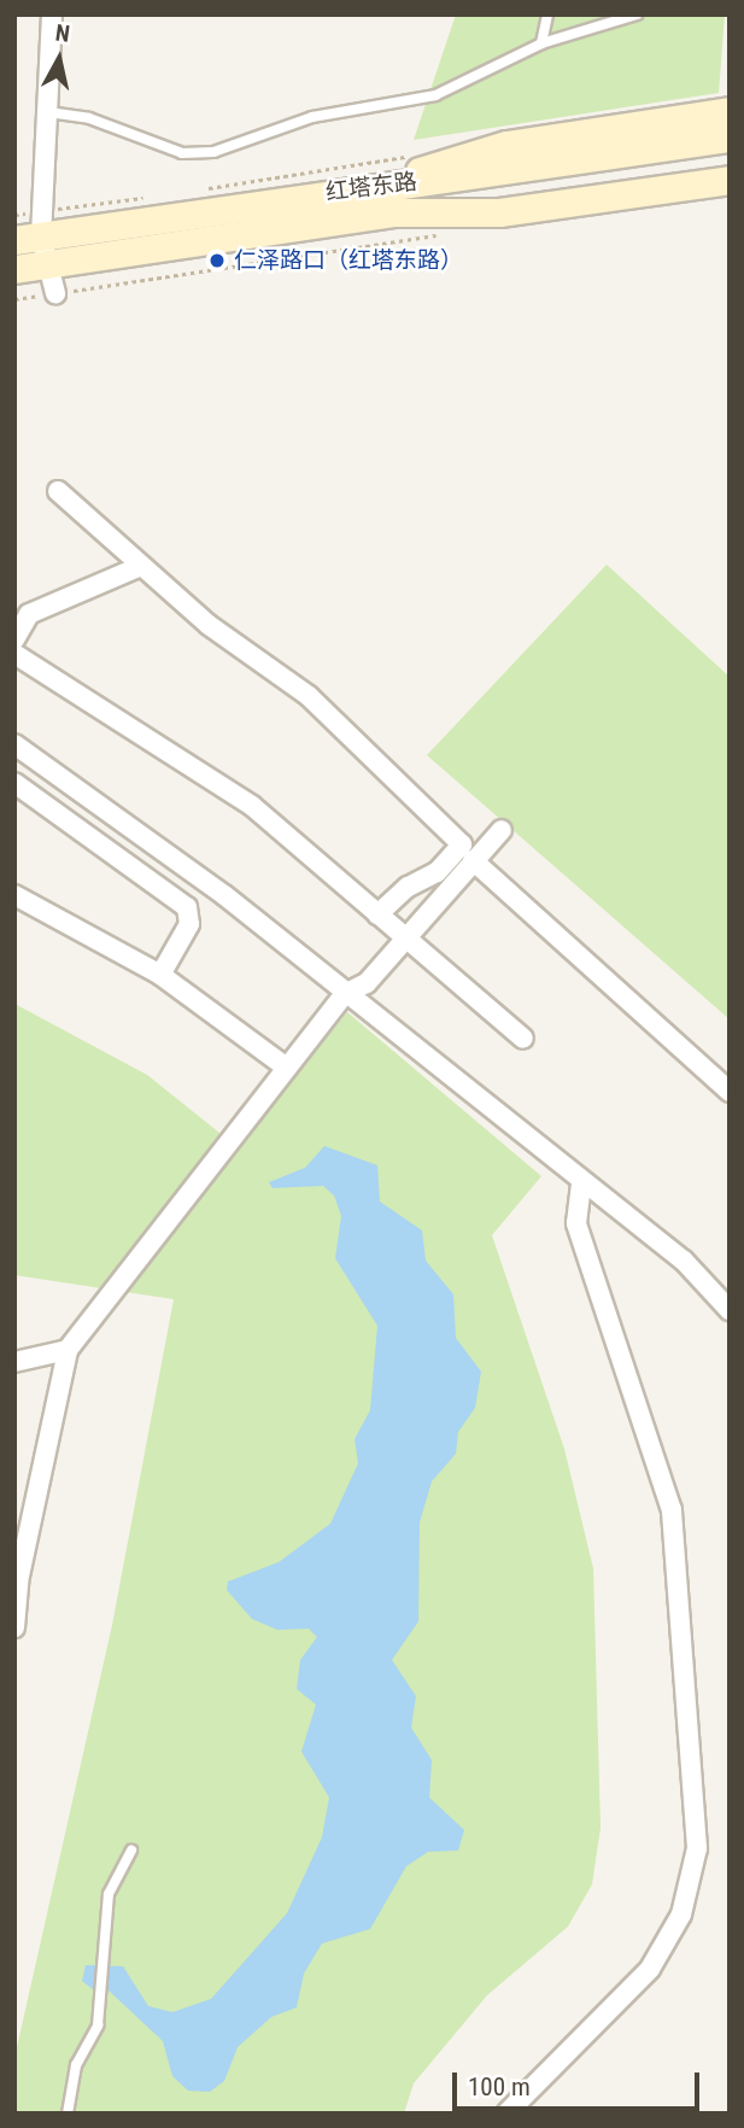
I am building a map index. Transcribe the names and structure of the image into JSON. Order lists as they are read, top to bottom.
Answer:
{
  "streets": {
    "main road": ["红塔东路"]
  },
  "places": ["仁泽路口（红塔东路）"],
  "scale_bar": "100 m",
  "north": "top"
}
